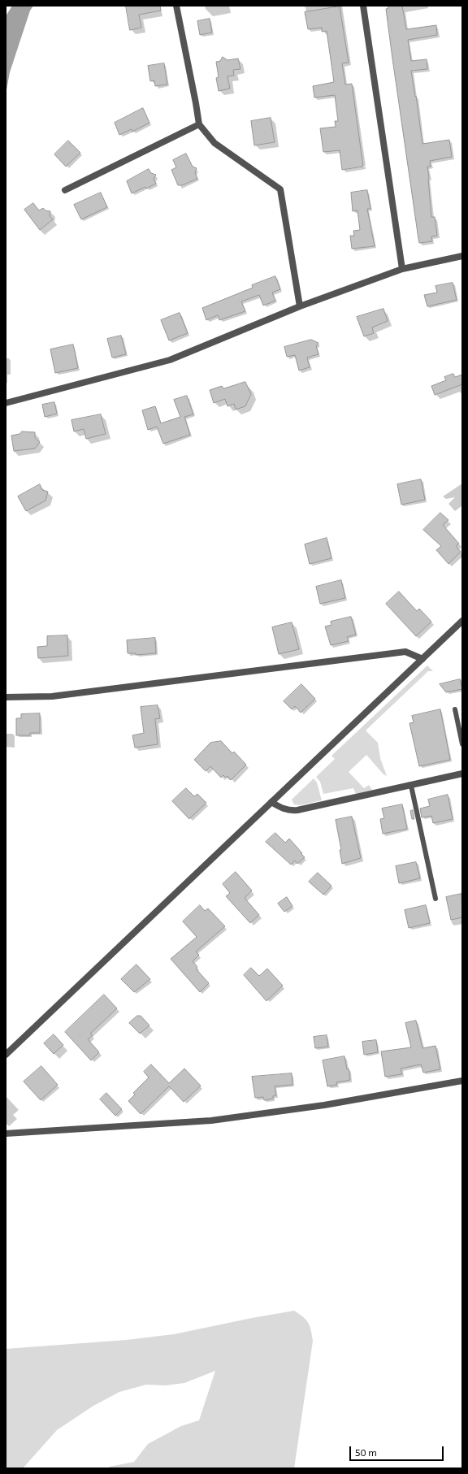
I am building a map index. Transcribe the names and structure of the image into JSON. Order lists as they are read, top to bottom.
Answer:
{
  "scale_bar": "50 m"
}
